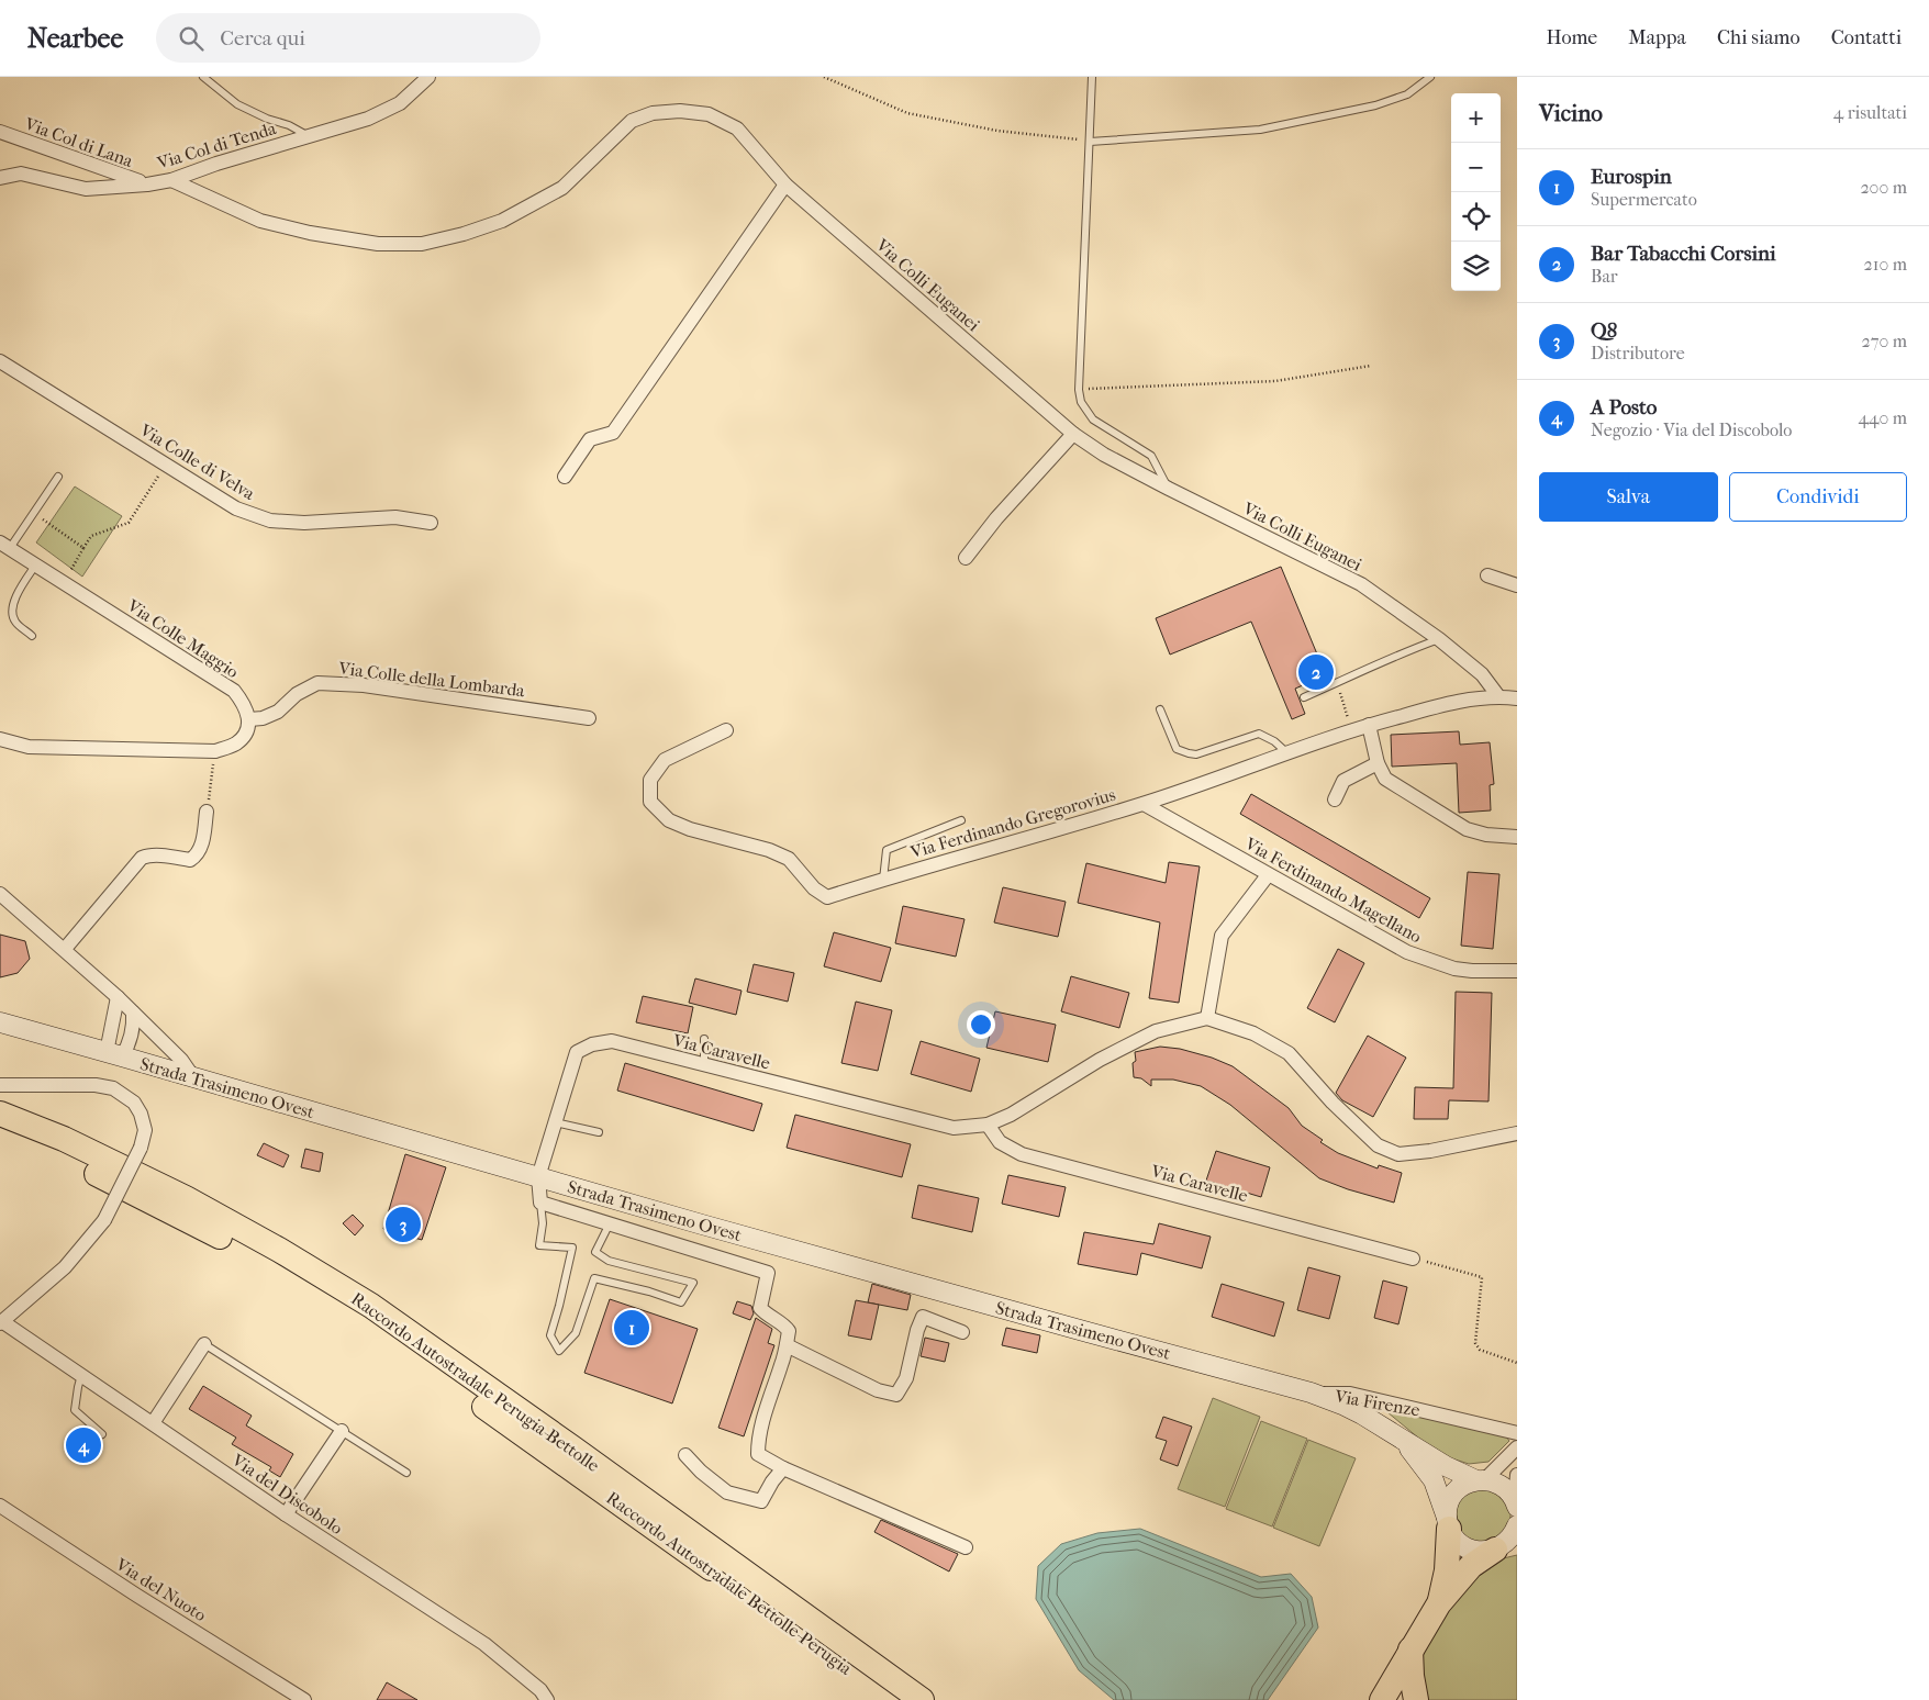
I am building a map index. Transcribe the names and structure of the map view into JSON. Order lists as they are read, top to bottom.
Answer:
{
  "streets": {
    "highway": ["Raccordo Autostradale Perugia-Bettolle", "Raccordo Autostradale Bettolle-Perugia"],
    "main road": ["Strada Trasimeno Ovest", "Via Firenze"],
    "street": [
      "Via Col di Lana",
      "Via Col di Tenda",
      "Via Colli Euganei",
      "Via Colle di Velva",
      "Via Colle Maggio",
      "Via Colle della Lombarda",
      "Via Ferdinando Gregorovius",
      "Via Ferdinando Magellano",
      "Via Caravelle",
      "Via del Discobolo",
      "Via del Nuoto"
    ]
  },
  "crossings": [
    ["Via Col di Lana", "Via Col di Tenda"],
    ["Via Col di Tenda", "Via Colli Euganei"],
    ["Via Colli Euganei", "Via Ferdinando Gregorovius"],
    ["Via Colle Maggio", "Via Colle della Lombarda"],
    ["Via Ferdinando Gregorovius", "Via Ferdinando Magellano"],
    ["Via Caravelle", "Strada Trasimeno Ovest"],
    ["Strada Trasimeno Ovest", "Via Firenze"]
  ],
  "page": {
    "header": "Nearbee",
    "search": "Cerca qui",
    "nav": [
      "Home",
      "Mappa",
      "Chi siamo",
      "Contatti"
    ],
    "heading": ["Vicino", "4 risultati"],
    "map_buttons": ["+", "−"],
    "list": [
      {
        "mark": "1",
        "name": "Eurospin",
        "note": "Supermercato",
        "value": "200 m"
      },
      {
        "mark": "2",
        "name": "Bar Tabacchi Corsini",
        "note": "Bar",
        "value": "210 m"
      },
      {
        "mark": "3",
        "name": "Q8",
        "note": "Distributore",
        "value": "270 m"
      },
      {
        "mark": "4",
        "name": "A Posto",
        "note": "Negozio · Via del Discobolo",
        "value": "440 m"
      }
    ],
    "buttons": ["Salva", "Condividi"],
    "pins": [
      "2",
      "3",
      "1",
      "4"
    ]
  }
}
